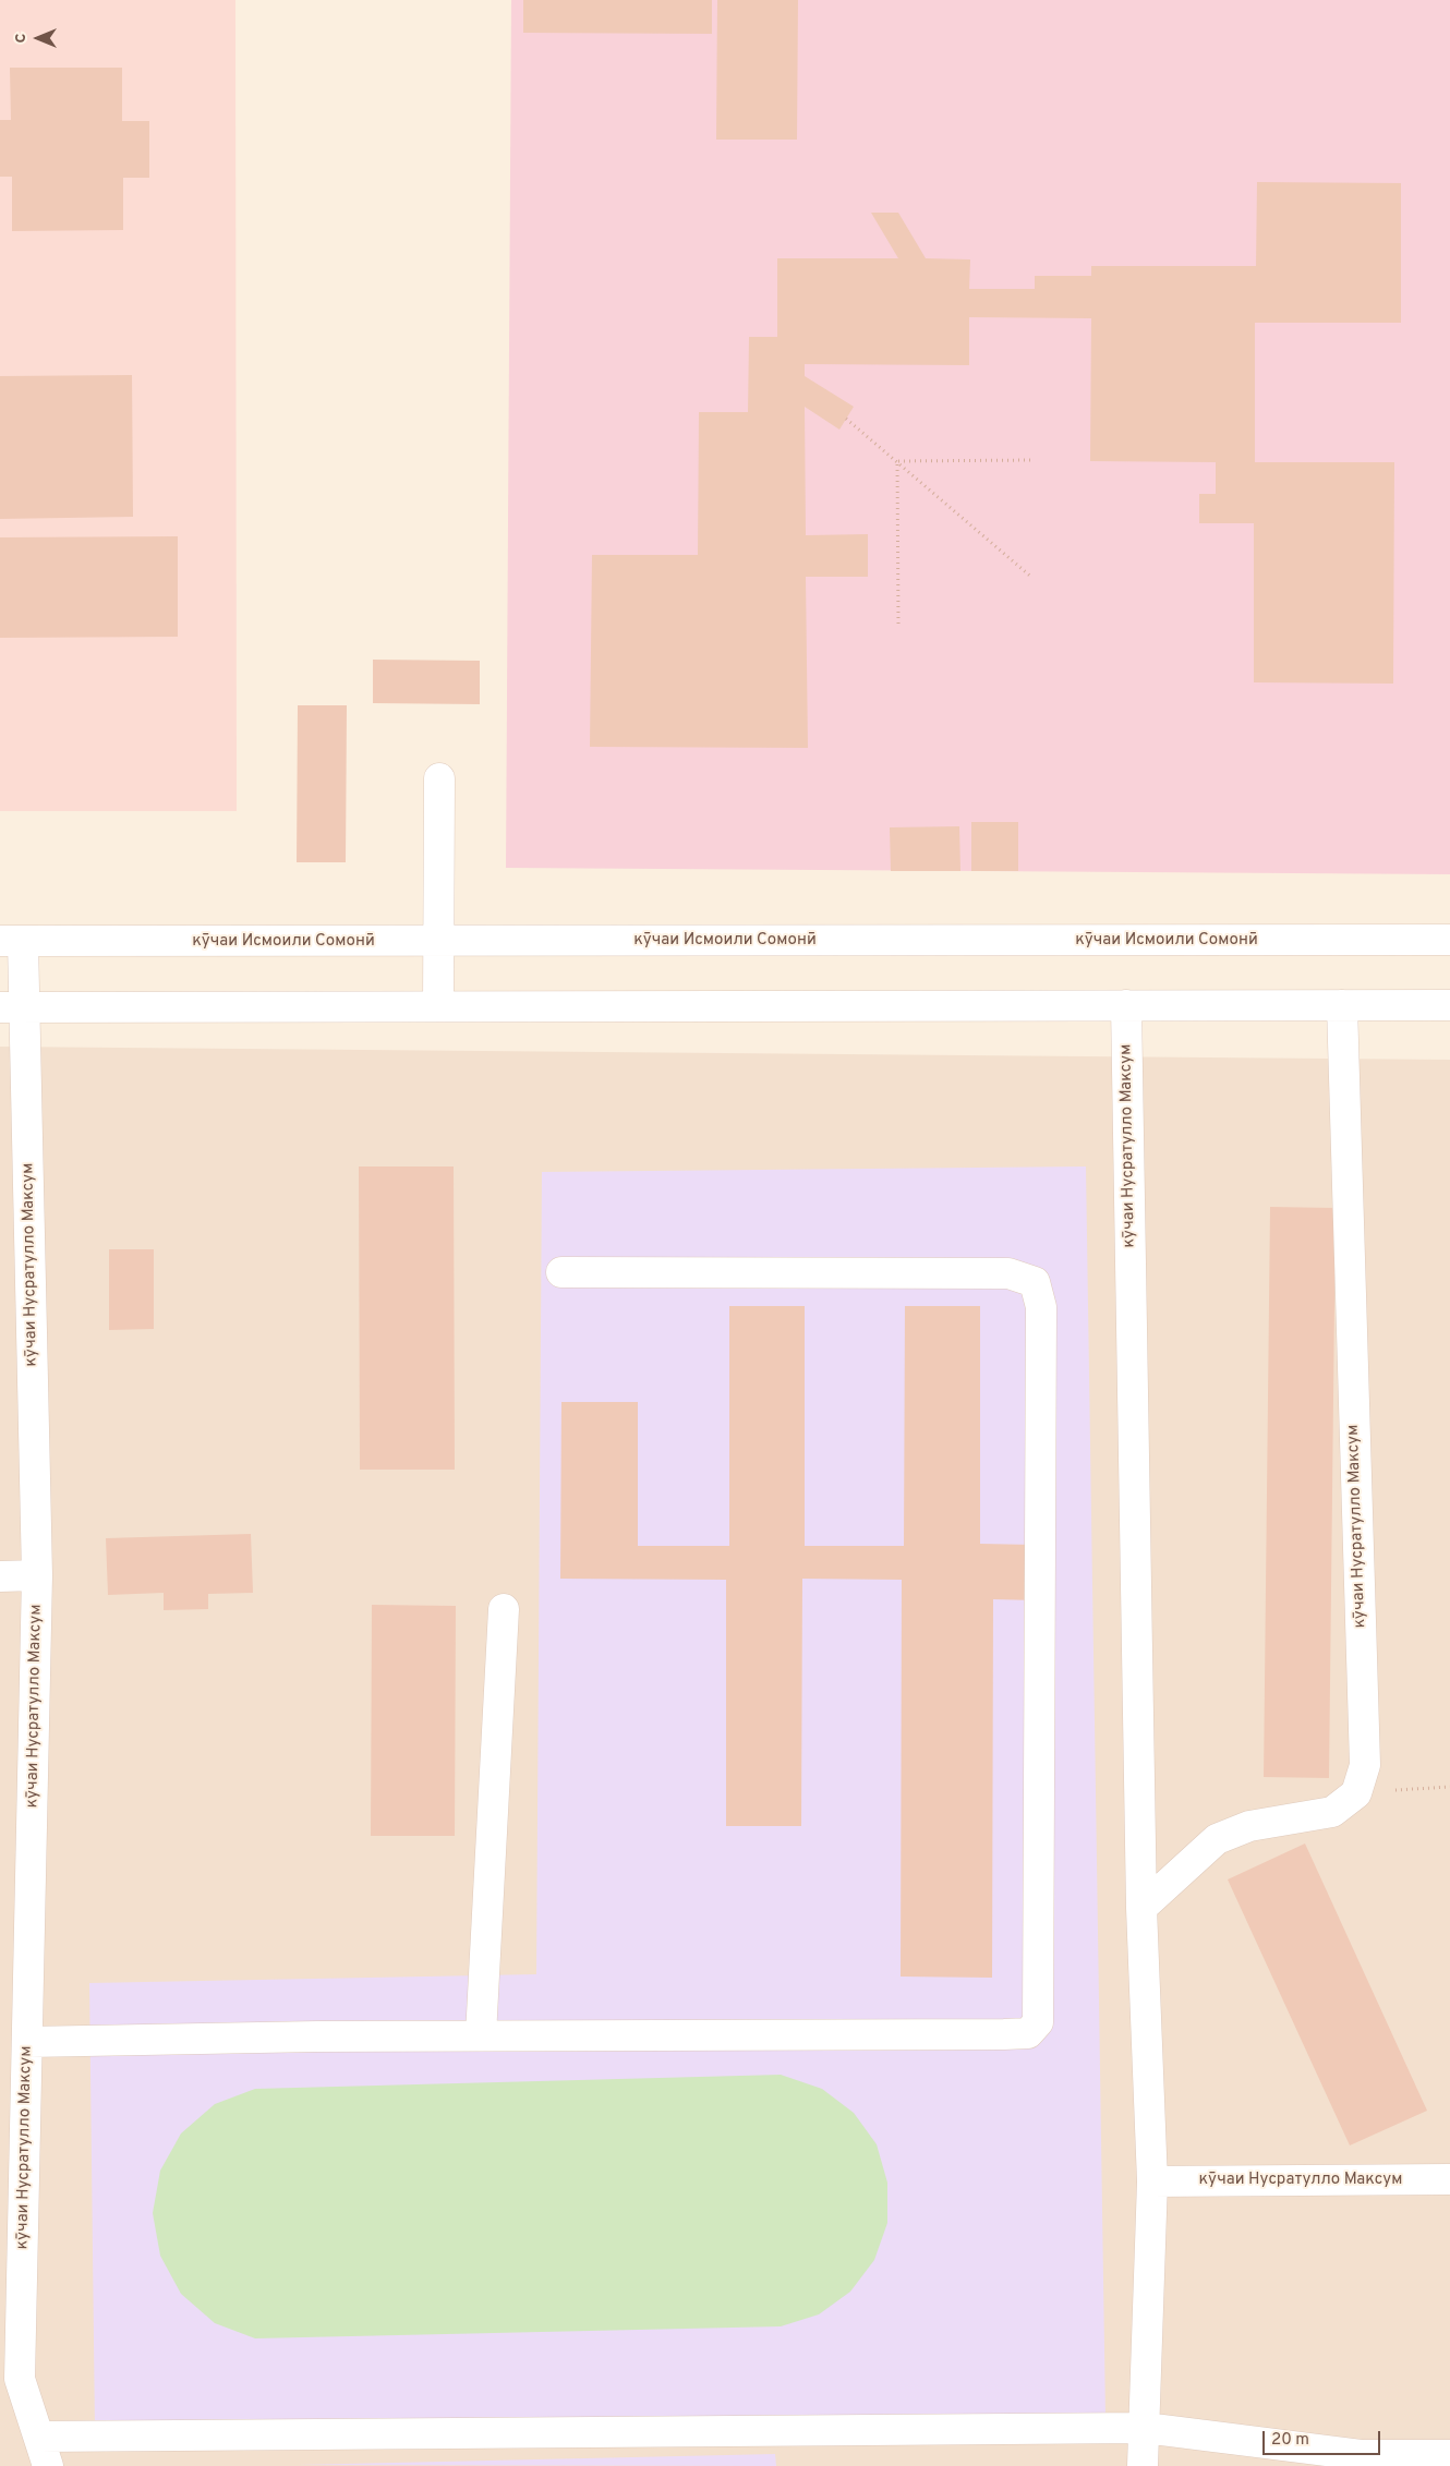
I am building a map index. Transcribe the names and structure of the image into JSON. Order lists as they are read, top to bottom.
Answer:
{
  "streets": {
    "street": ["кӯчаи Исмоили Сомонӣ", "кӯчаи Нусратулло Максум"]
  },
  "crossings": [
    ["кӯчаи Исмоили Сомонӣ", "кӯчаи Нусратулло Максум"]
  ],
  "scale_bar": "20 m",
  "north": "left"
}
